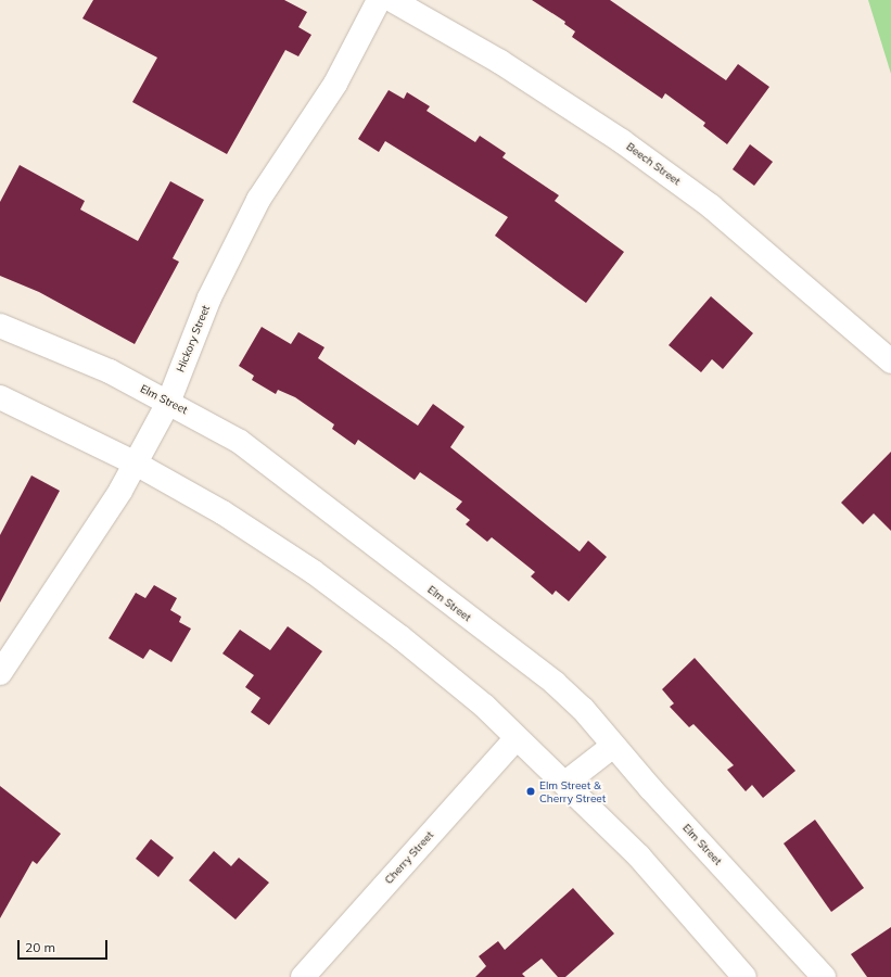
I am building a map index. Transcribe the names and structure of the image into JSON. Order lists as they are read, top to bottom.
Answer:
{
  "streets": {
    "street": [
      "Beech Street",
      "Hickory Street",
      "Elm Street",
      "Cherry Street"
    ]
  },
  "crossings": [
    ["Hickory Street", "Elm Street"]
  ],
  "places": ["Elm Street & Cherry Street"],
  "scale_bar": "20 m"
}
